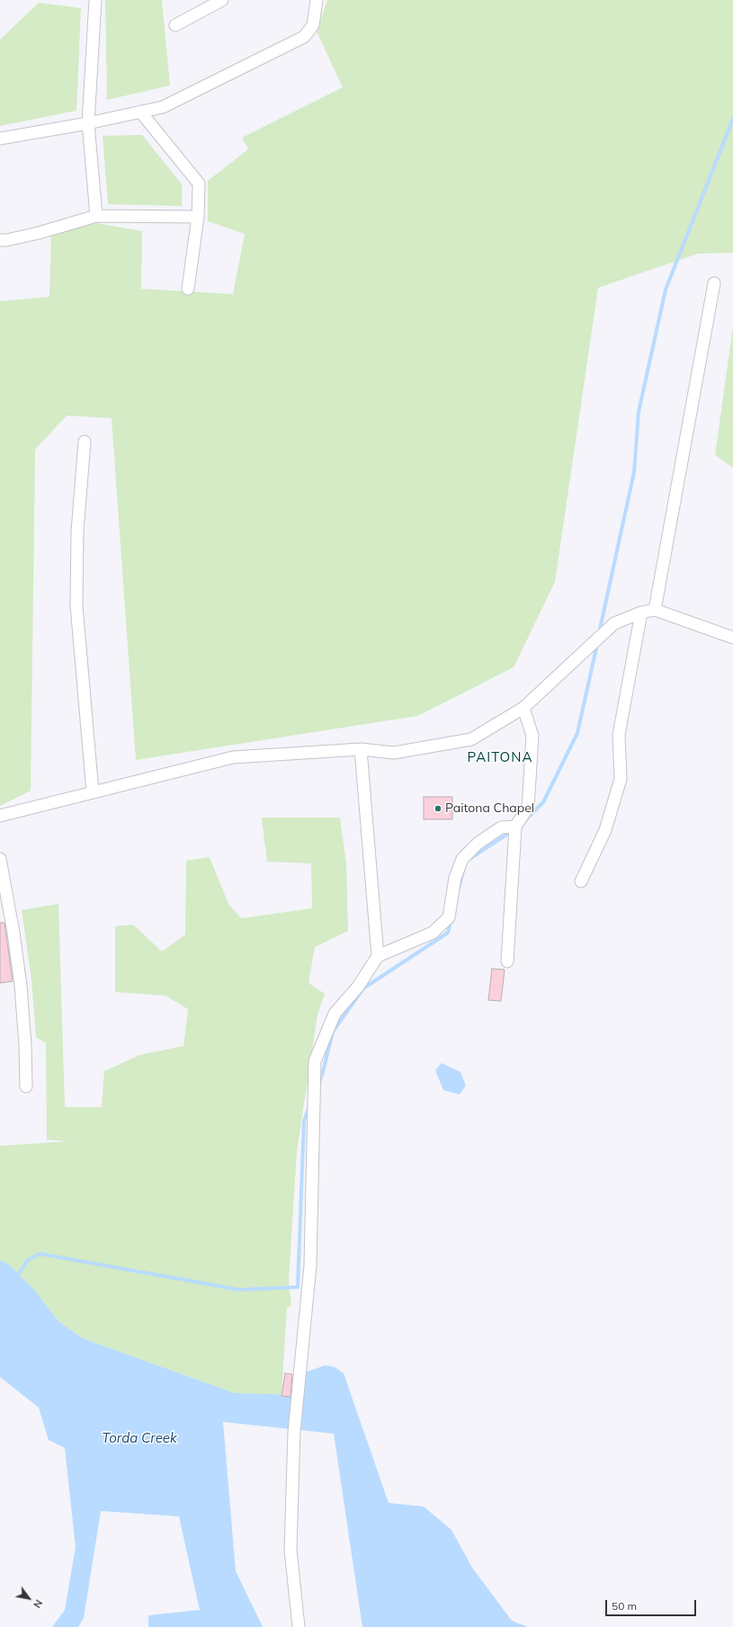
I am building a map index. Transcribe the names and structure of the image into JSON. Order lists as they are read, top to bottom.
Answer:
{
  "districts": ["PAITONA"],
  "water": ["Torda Creek"],
  "places": ["Paitona Chapel"],
  "scale_bar": "50 m",
  "north": "bottom right"
}
